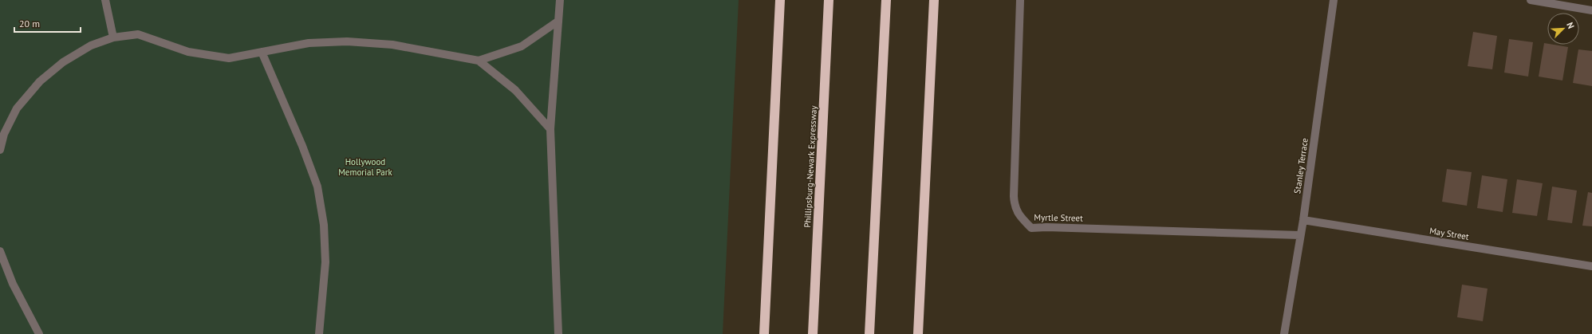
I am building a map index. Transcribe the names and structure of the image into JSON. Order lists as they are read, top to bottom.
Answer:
{
  "streets": {
    "highway": ["Phillipsburg-Newark Expressway"],
    "street": ["Stanley Terrace", "Myrtle Street", "May Street"]
  },
  "crossings": [
    ["Stanley Terrace", "Myrtle Street"],
    ["Stanley Terrace", "May Street"]
  ],
  "parks": ["Hollywood Memorial Park"],
  "scale_bar": "20 m",
  "north": "top right"
}
